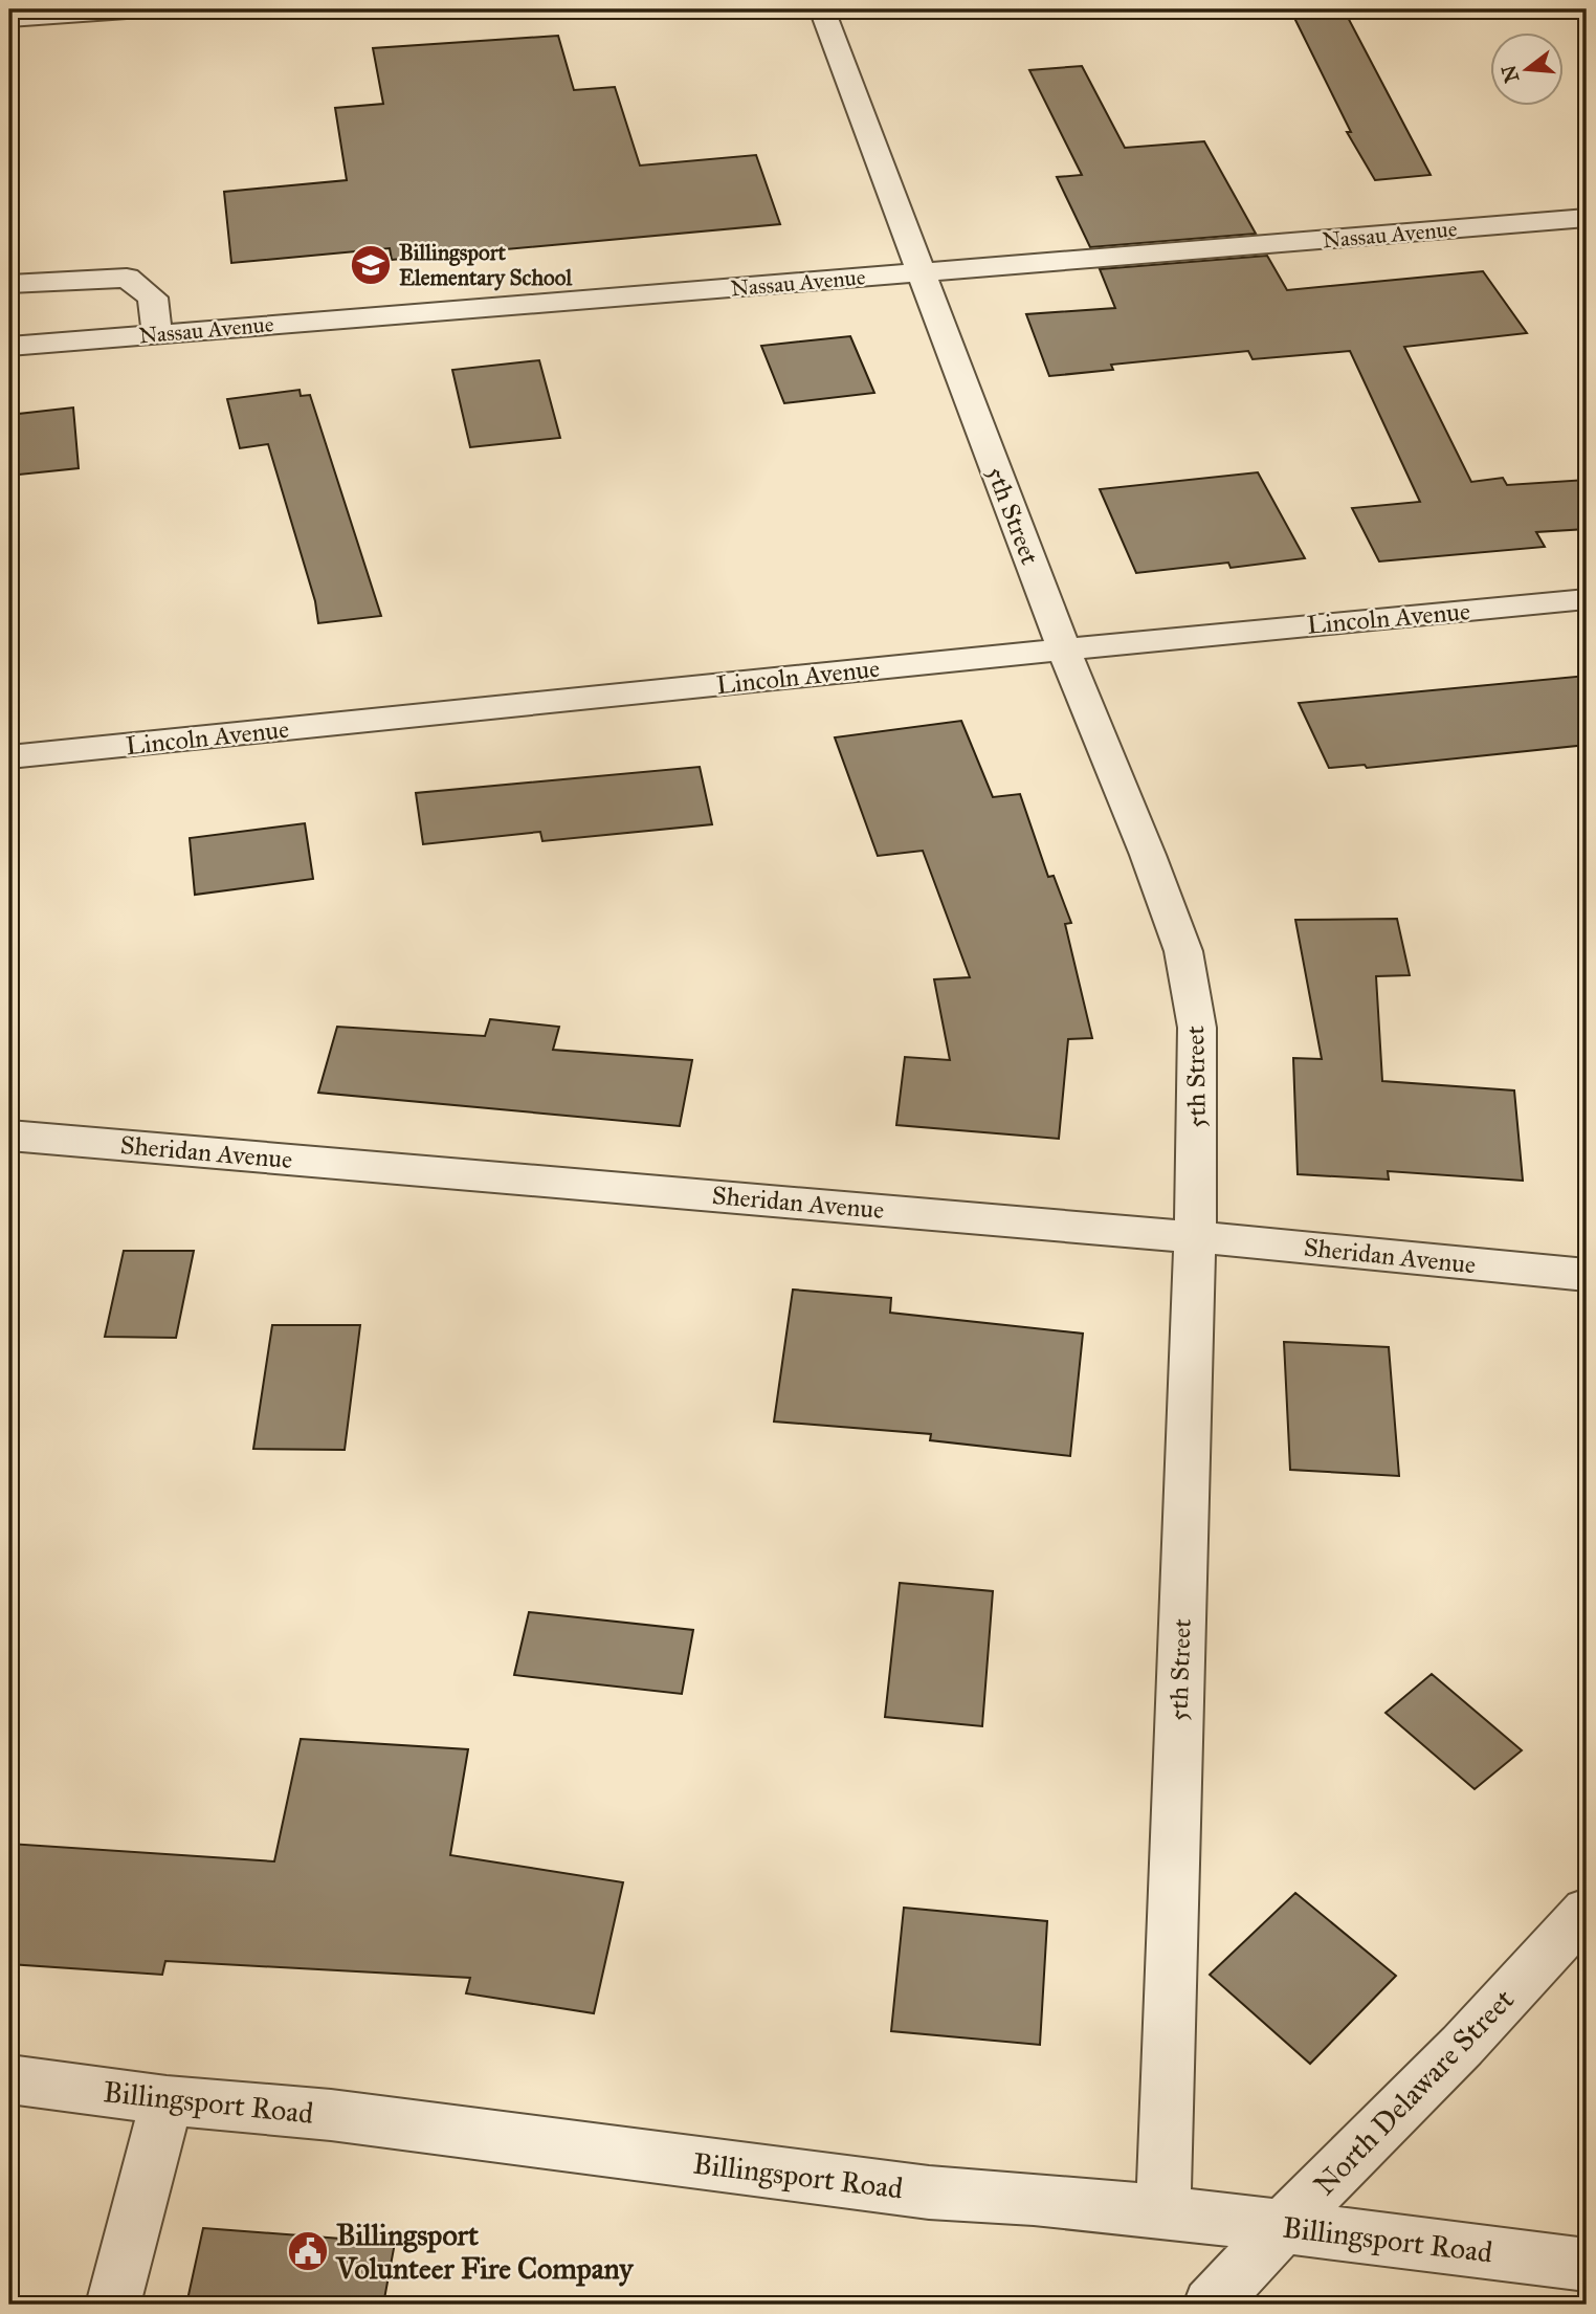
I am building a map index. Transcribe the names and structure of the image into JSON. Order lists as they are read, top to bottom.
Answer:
{
  "streets": {
    "street": [
      "Nassau Avenue",
      "5th Street",
      "Lincoln Avenue",
      "Sheridan Avenue",
      "North Delaware Street",
      "Billingsport Road"
    ]
  },
  "crossings": [
    ["Nassau Avenue", "5th Street"],
    ["5th Street", "Lincoln Avenue"],
    ["5th Street", "Sheridan Avenue"],
    ["5th Street", "Billingsport Road"],
    ["North Delaware Street", "Billingsport Road"]
  ],
  "places": {
    "school or university": ["Billingsport Elementary School"],
    "public building": ["Billingsport Volunteer Fire Company"]
  },
  "north": "left"
}
